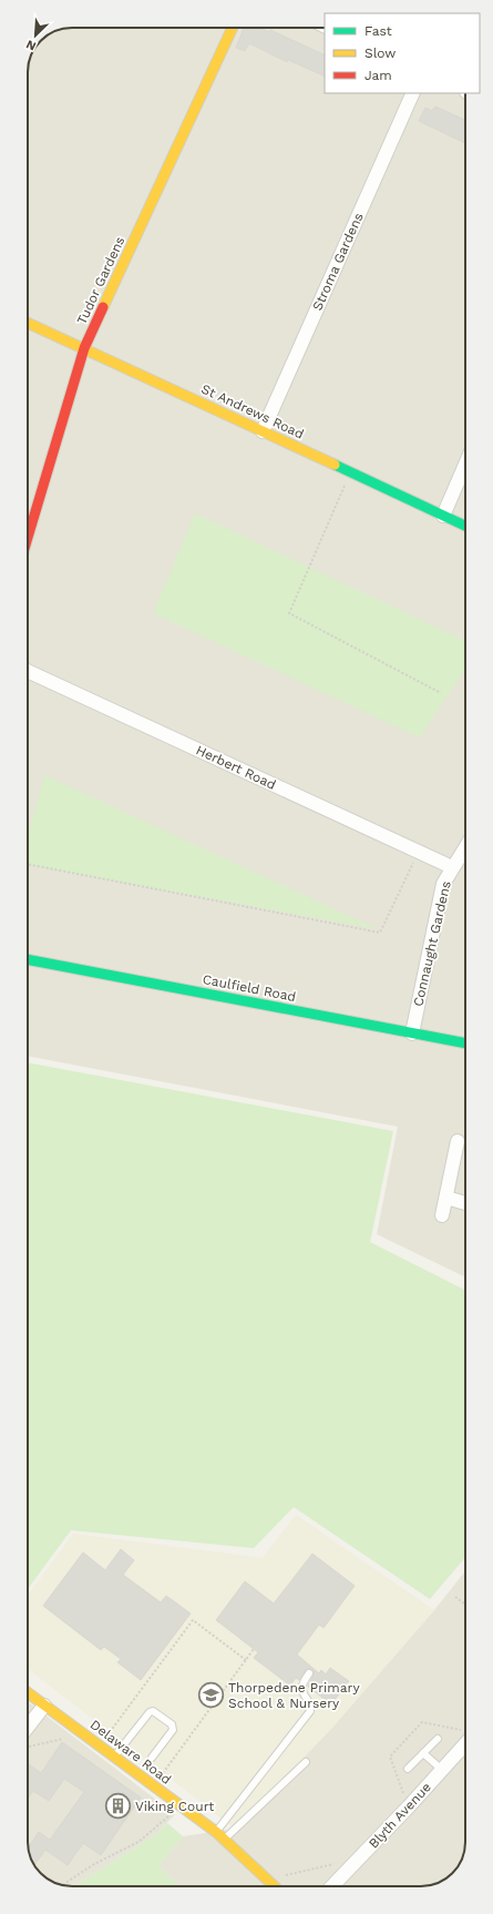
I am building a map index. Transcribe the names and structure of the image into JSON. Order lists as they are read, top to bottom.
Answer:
{
  "streets": {
    "street": [
      "Stroma Gardens",
      "Tudor Gardens",
      "St Andrews Road",
      "Herbert Road",
      "Connaught Gardens",
      "Caulfield Road",
      "Delaware Road",
      "Blyth Avenue"
    ]
  },
  "crossings": [
    ["Stroma Gardens", "St Andrews Road"],
    ["Tudor Gardens", "St Andrews Road"],
    ["Herbert Road", "Connaught Gardens"],
    ["Connaught Gardens", "Caulfield Road"]
  ],
  "places": {
    "school or university": ["Thorpedene Primary School & Nursery"],
    "building": ["Viking Court"]
  },
  "legend": ["Fast", "Slow", "Jam"],
  "north": "bottom left"
}
